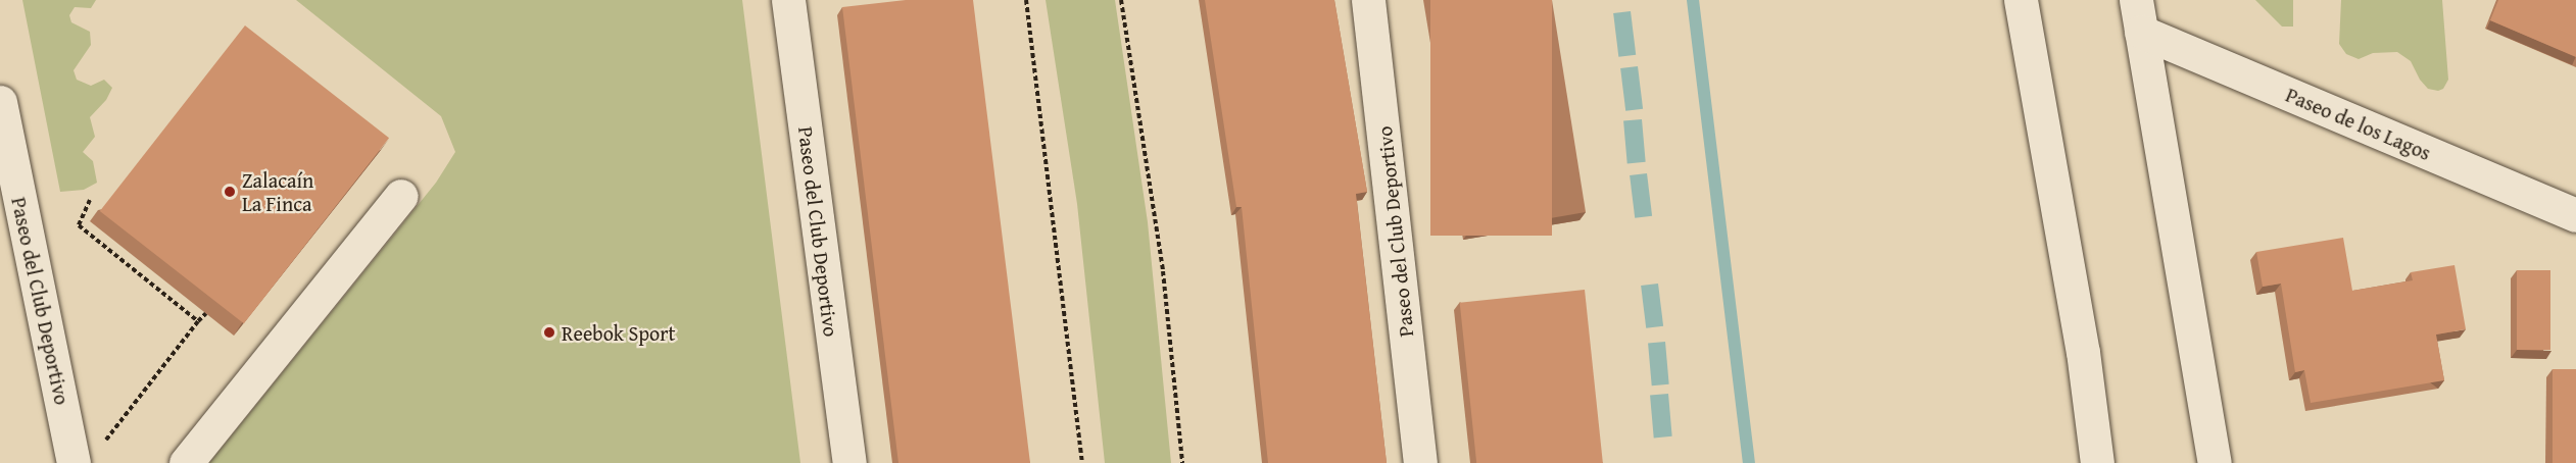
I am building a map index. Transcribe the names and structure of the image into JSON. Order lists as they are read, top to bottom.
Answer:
{
  "streets": {
    "street": ["Paseo de los Lagos", "Paseo del Club Deportivo"]
  },
  "places": ["Zalacaín La Finca", "Reebok Sport"]
}
